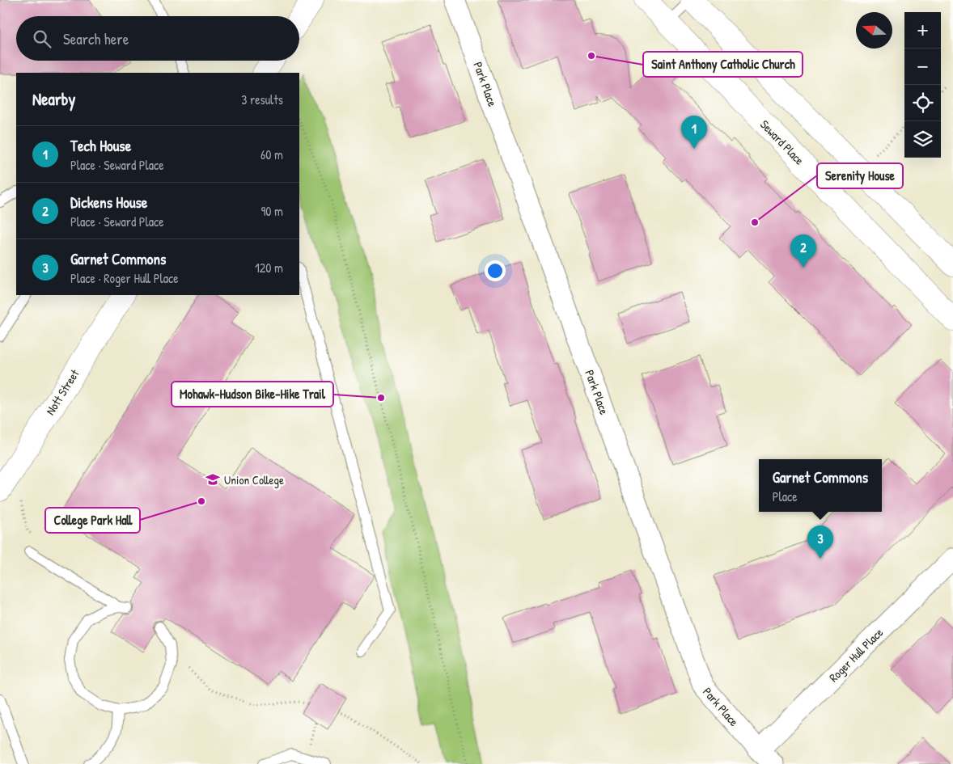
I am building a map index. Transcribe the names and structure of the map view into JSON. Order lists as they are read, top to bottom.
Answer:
{
  "streets": {
    "street": [
      "Park Place",
      "Seward Place",
      "Nott Street",
      "Roger Hull Place"
    ]
  },
  "crossings": [
    ["Park Place", "Roger Hull Place"]
  ],
  "places": {
    "other": [
      "Saint Anthony Catholic Church",
      "Serenity House",
      "Mohawk-Hudson Bike-Hike Trail",
      "College Park Hall"
    ],
    "school or university": ["Union College"]
  },
  "north": "left",
  "page": {
    "map_buttons": ["+", "−"],
    "search": "Search here",
    "heading": ["Nearby", "3 results"],
    "pins": ["1", "2", "3"],
    "list": [
      {
        "mark": "1",
        "name": "Tech House",
        "note": "Place · Seward Place",
        "value": "60 m"
      },
      {
        "mark": "2",
        "name": "Dickens House",
        "note": "Place · Seward Place",
        "value": "90 m"
      },
      {
        "mark": "3",
        "name": "Garnet Commons",
        "note": "Place · Roger Hull Place",
        "value": "120 m"
      }
    ],
    "popup": ["Garnet Commons", "Place"]
  }
}
